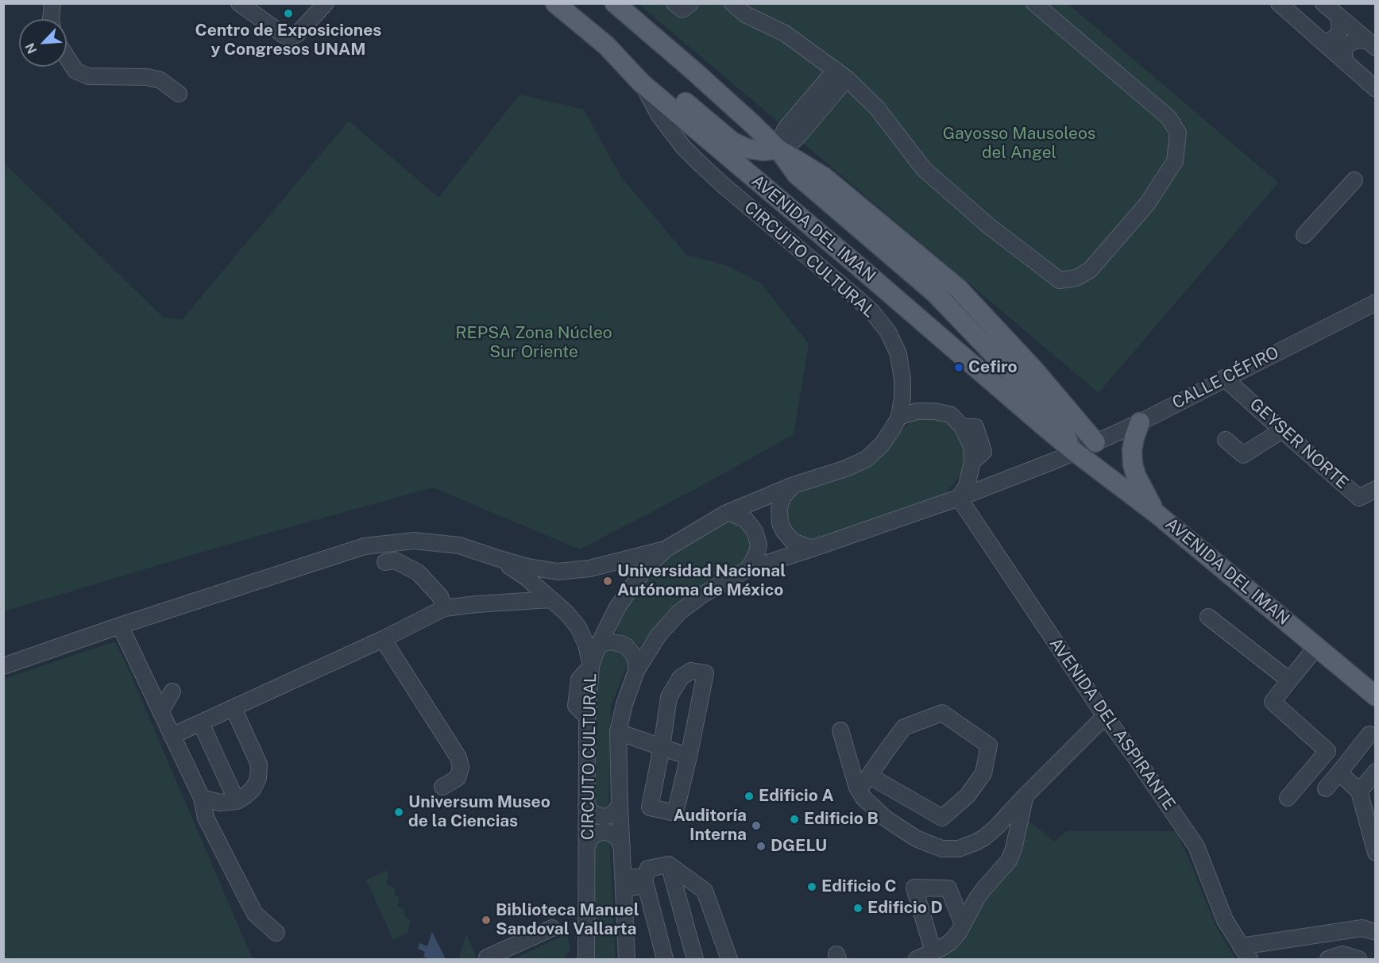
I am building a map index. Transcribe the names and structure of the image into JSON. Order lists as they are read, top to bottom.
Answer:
{
  "streets": {
    "main road": ["AVENIDA DEL IMAN"],
    "street": [
      "CIRCUITO CULTURAL",
      "CALLE CÉFIRO",
      "GEYSER NORTE",
      "AVENIDA DEL ASPIRANTE"
    ]
  },
  "crossings": [
    ["AVENIDA DEL IMAN", "CIRCUITO CULTURAL"],
    ["AVENIDA DEL IMAN", "CALLE CÉFIRO"],
    ["CIRCUITO CULTURAL", "CALLE CÉFIRO"],
    ["CIRCUITO CULTURAL", "AVENIDA DEL ASPIRANTE"],
    ["CALLE CÉFIRO", "GEYSER NORTE"]
  ],
  "parks": ["Gayosso Mausoleos del Angel", "REPSA Zona Núcleo Sur Oriente"],
  "places": [
    "Centro de Exposiciones y Congresos UNAM",
    "Cefiro",
    "Universidad Nacional Autónoma de México",
    "Edificio A",
    "Universum Museo de la Ciencias",
    "Edificio B",
    "Auditoría Interna",
    "DGELU",
    "Edificio C",
    "Edificio D",
    "Biblioteca Manuel Sandoval Vallarta"
  ],
  "north": "bottom left"
}
